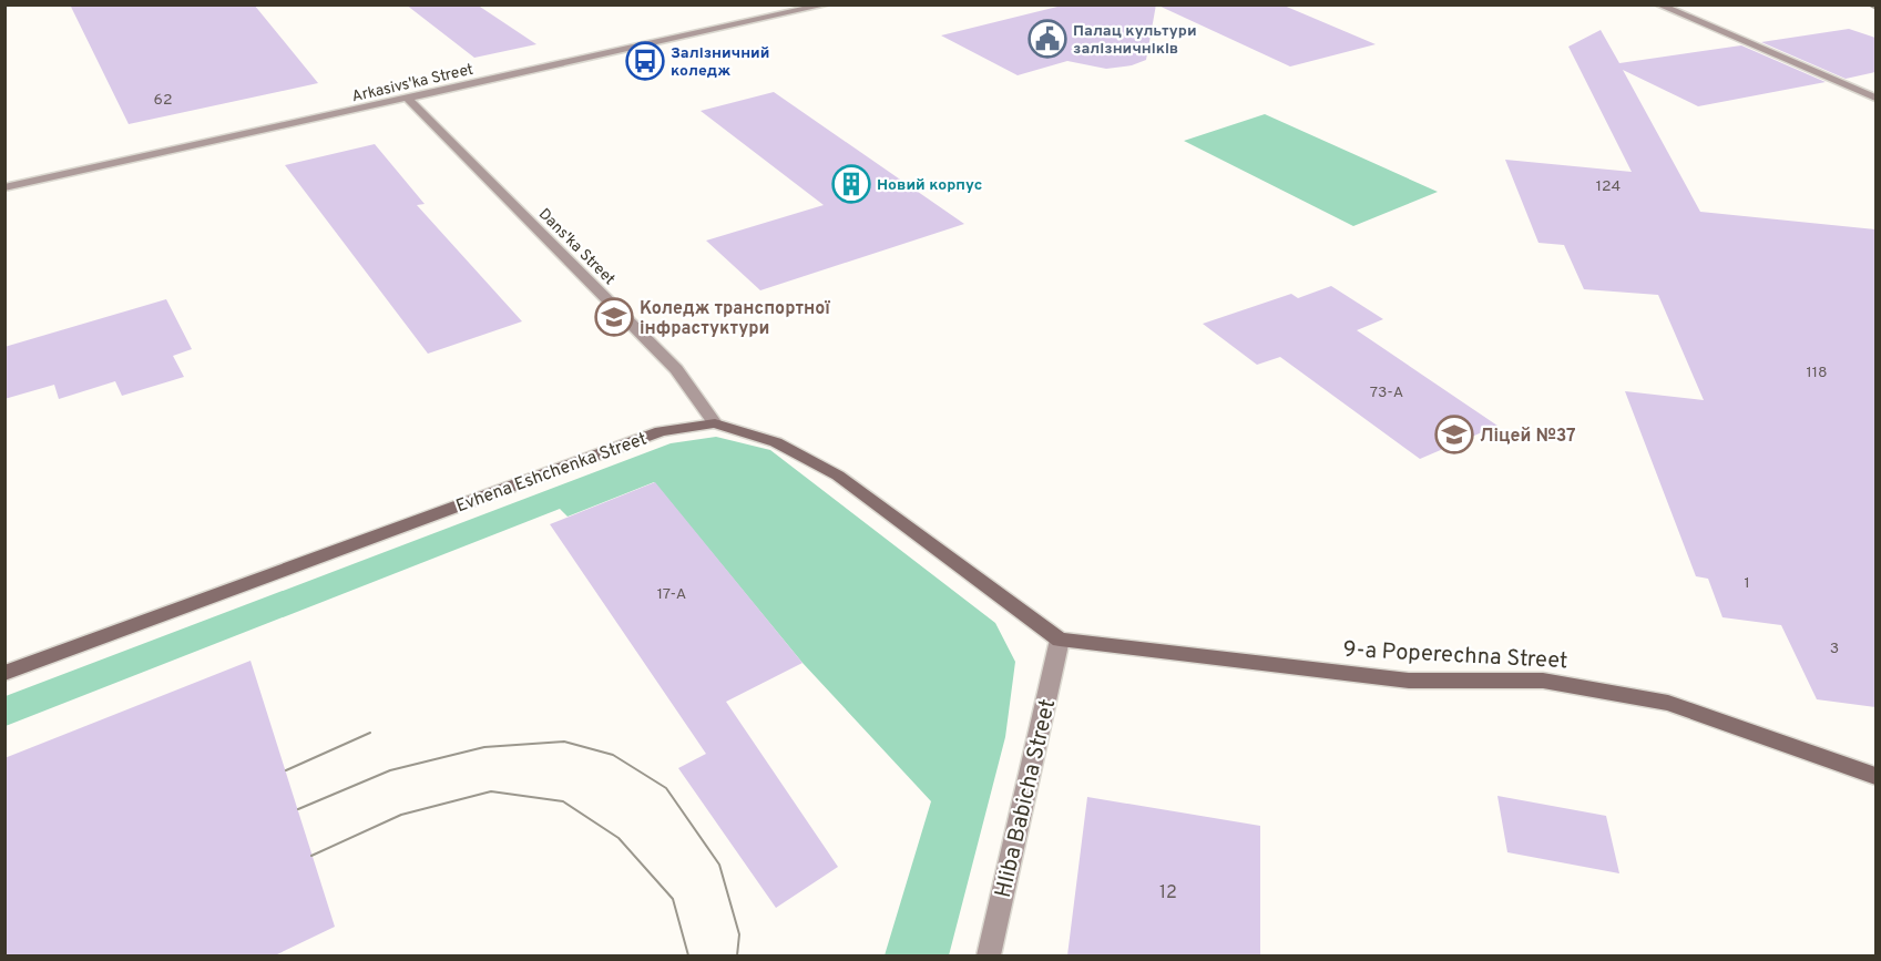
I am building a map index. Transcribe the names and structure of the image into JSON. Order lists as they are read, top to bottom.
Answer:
{
  "streets": {
    "street": [
      "Arkasivs'ka Street",
      "Dans'ka Street",
      "Evhena Eshchenka Street",
      "9-a Poperechna Street",
      "Hliba Babicha Street"
    ]
  },
  "crossings": [
    ["Arkasivs'ka Street", "Dans'ka Street"],
    ["Dans'ka Street", "Evhena Eshchenka Street"],
    ["Evhena Eshchenka Street", "9-a Poperechna Street"],
    ["Evhena Eshchenka Street", "Hliba Babicha Street"],
    ["9-a Poperechna Street", "Hliba Babicha Street"]
  ],
  "places": {
    "public building": ["Палац культури залізничніків"],
    "bus stop": ["Залізничний коледж"],
    "building": ["Новий корпус"],
    "school or university": ["Коледж транспортної інфрастуктури", "Ліцей №37"]
  },
  "house_numbers": [
    "62",
    "124",
    "118",
    "73-А",
    "1",
    "17-А",
    "3",
    "12"
  ]
}
